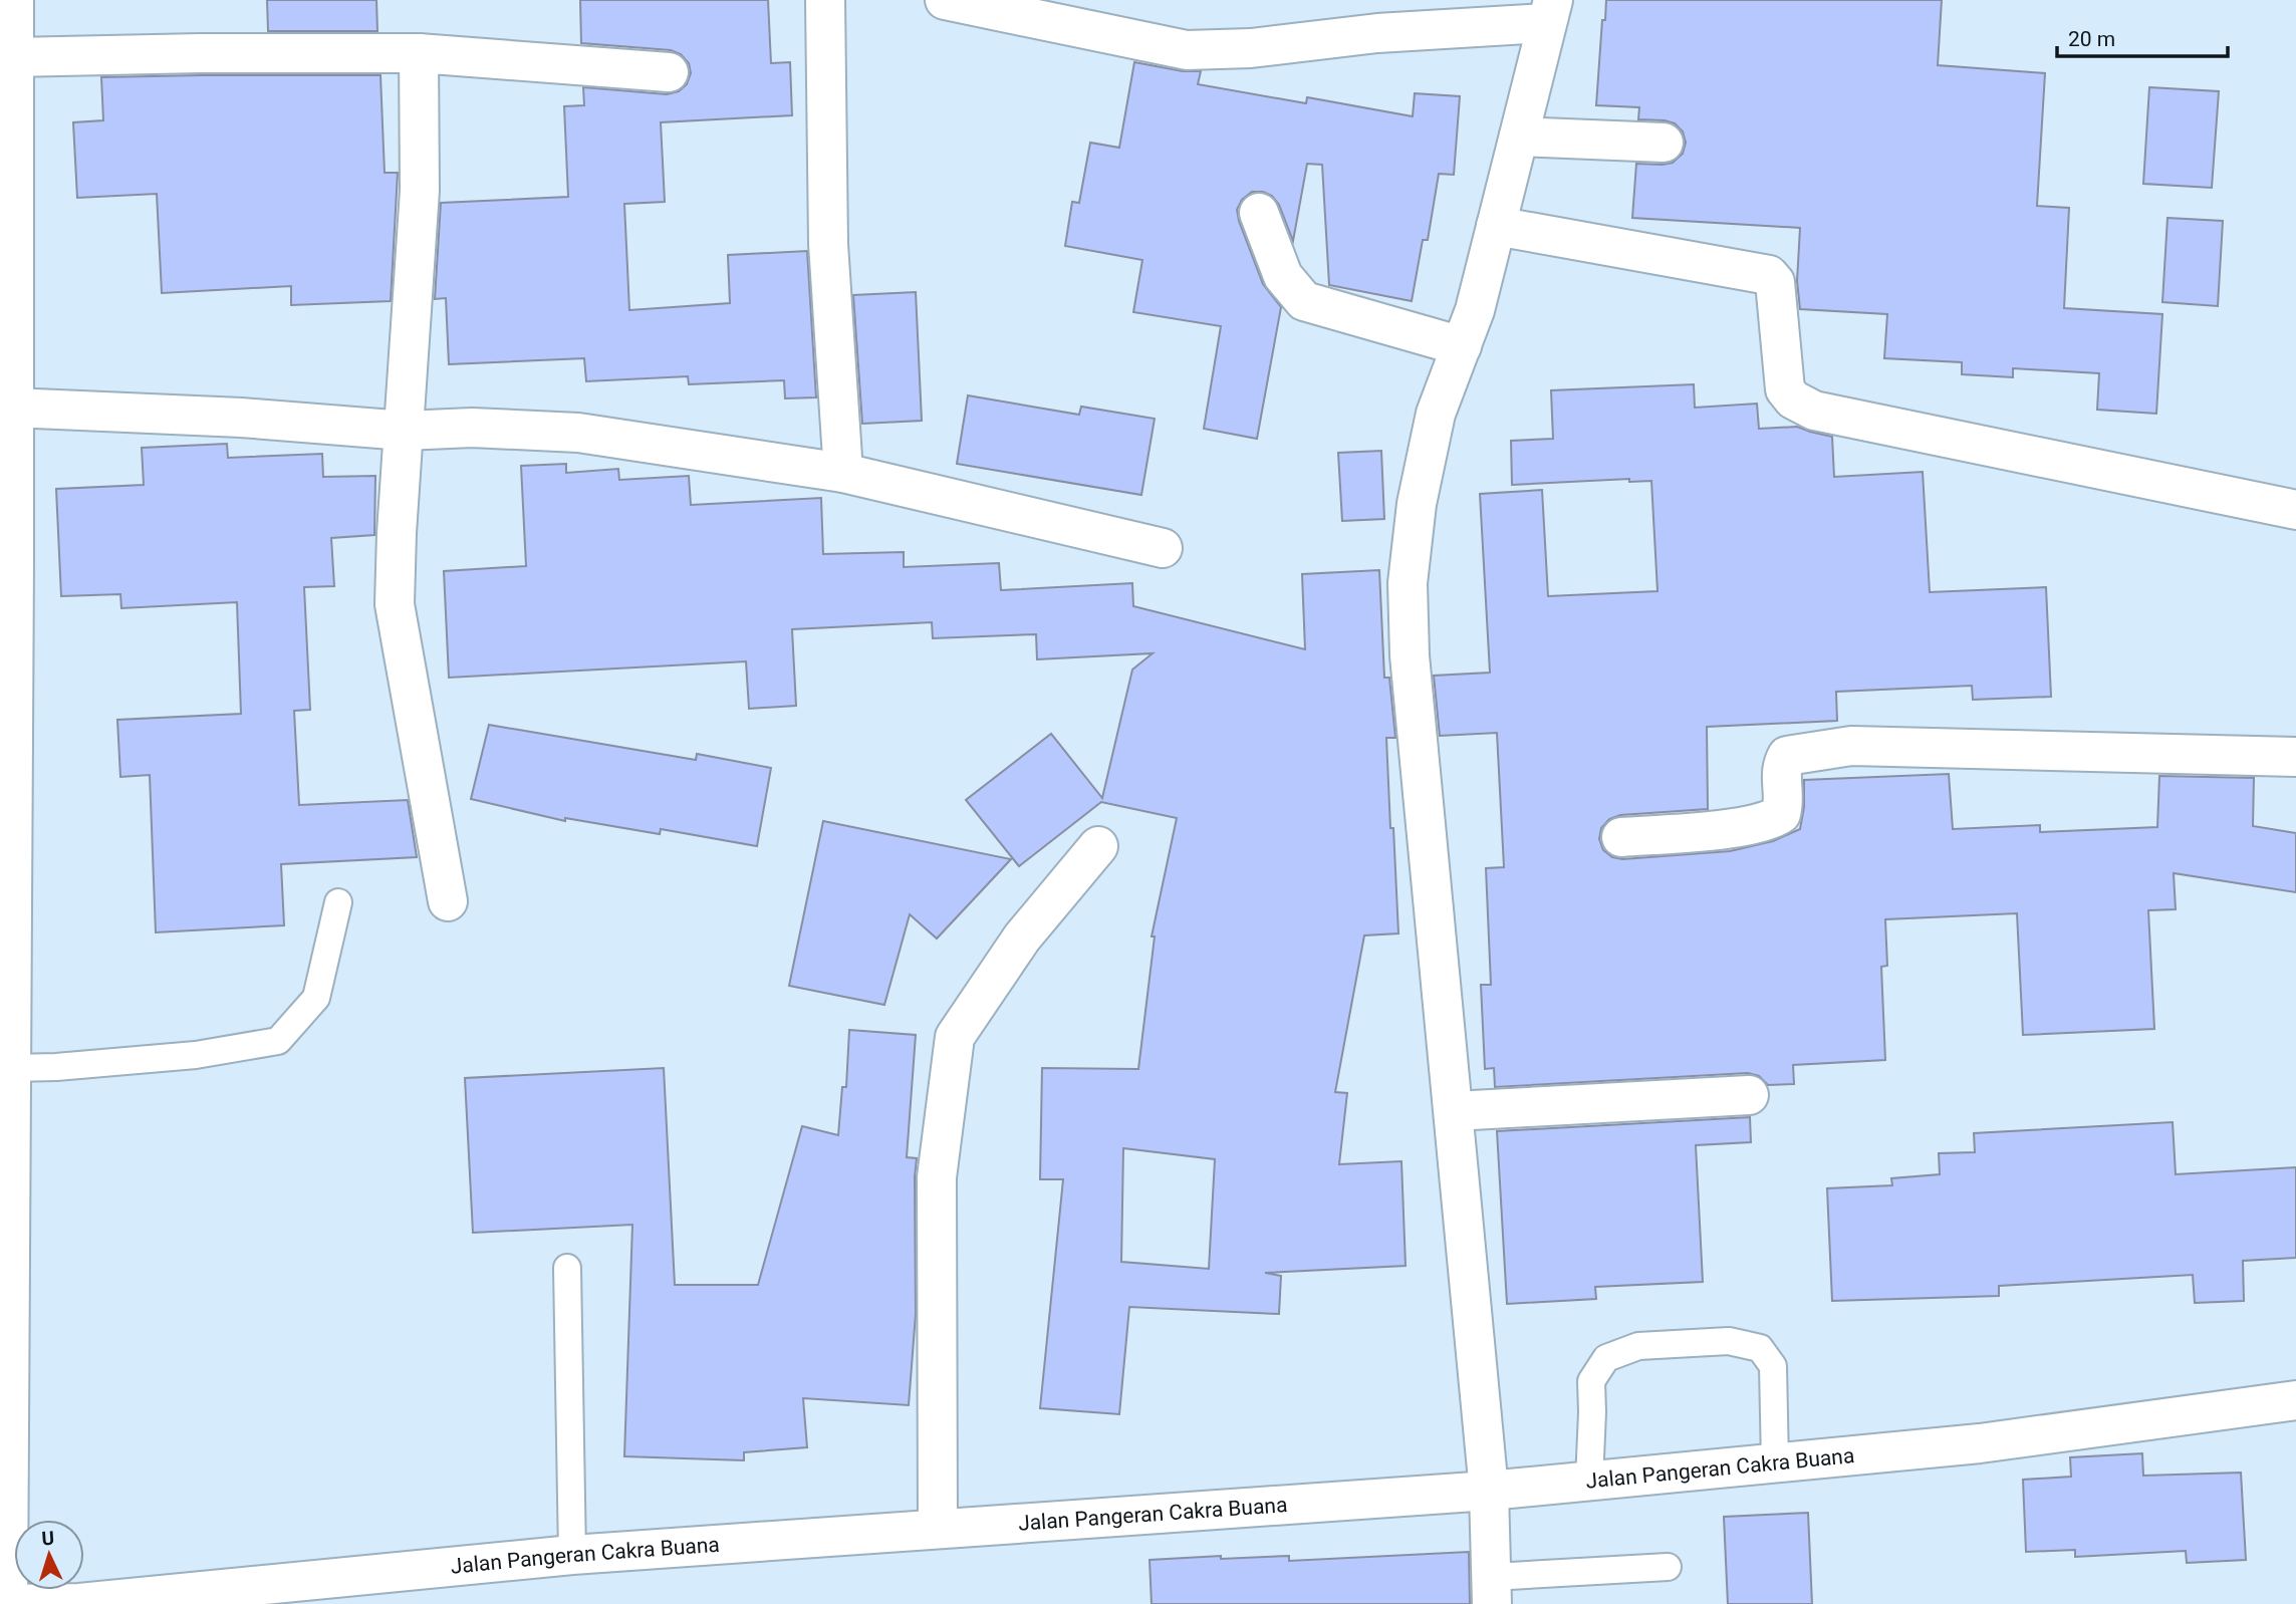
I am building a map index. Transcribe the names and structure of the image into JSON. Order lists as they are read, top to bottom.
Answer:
{
  "streets": {
    "street": ["Jalan Pangeran Cakra Buana"]
  },
  "scale_bar": "20 m",
  "north": "top"
}
